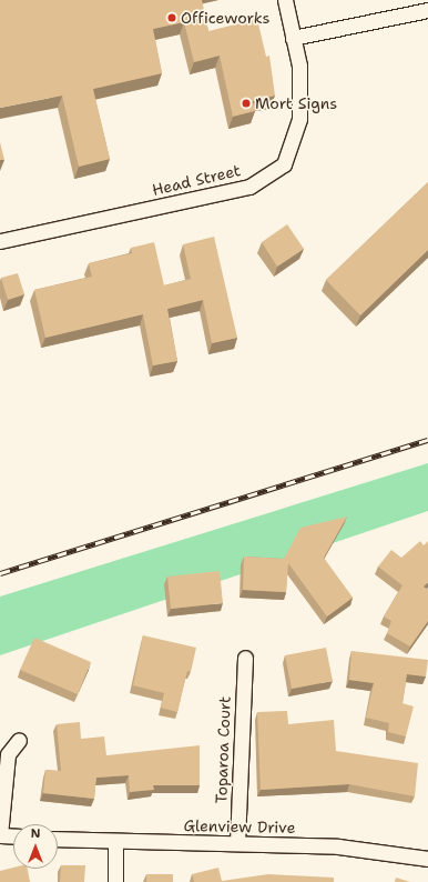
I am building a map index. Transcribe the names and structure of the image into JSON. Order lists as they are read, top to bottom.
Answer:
{
  "streets": {
    "street": ["Head Street", "Toparoa Court", "Glenview Drive"]
  },
  "crossings": [
    ["Toparoa Court", "Glenview Drive"]
  ],
  "places": ["Officeworks", "Mort Signs"],
  "north": "top"
}
